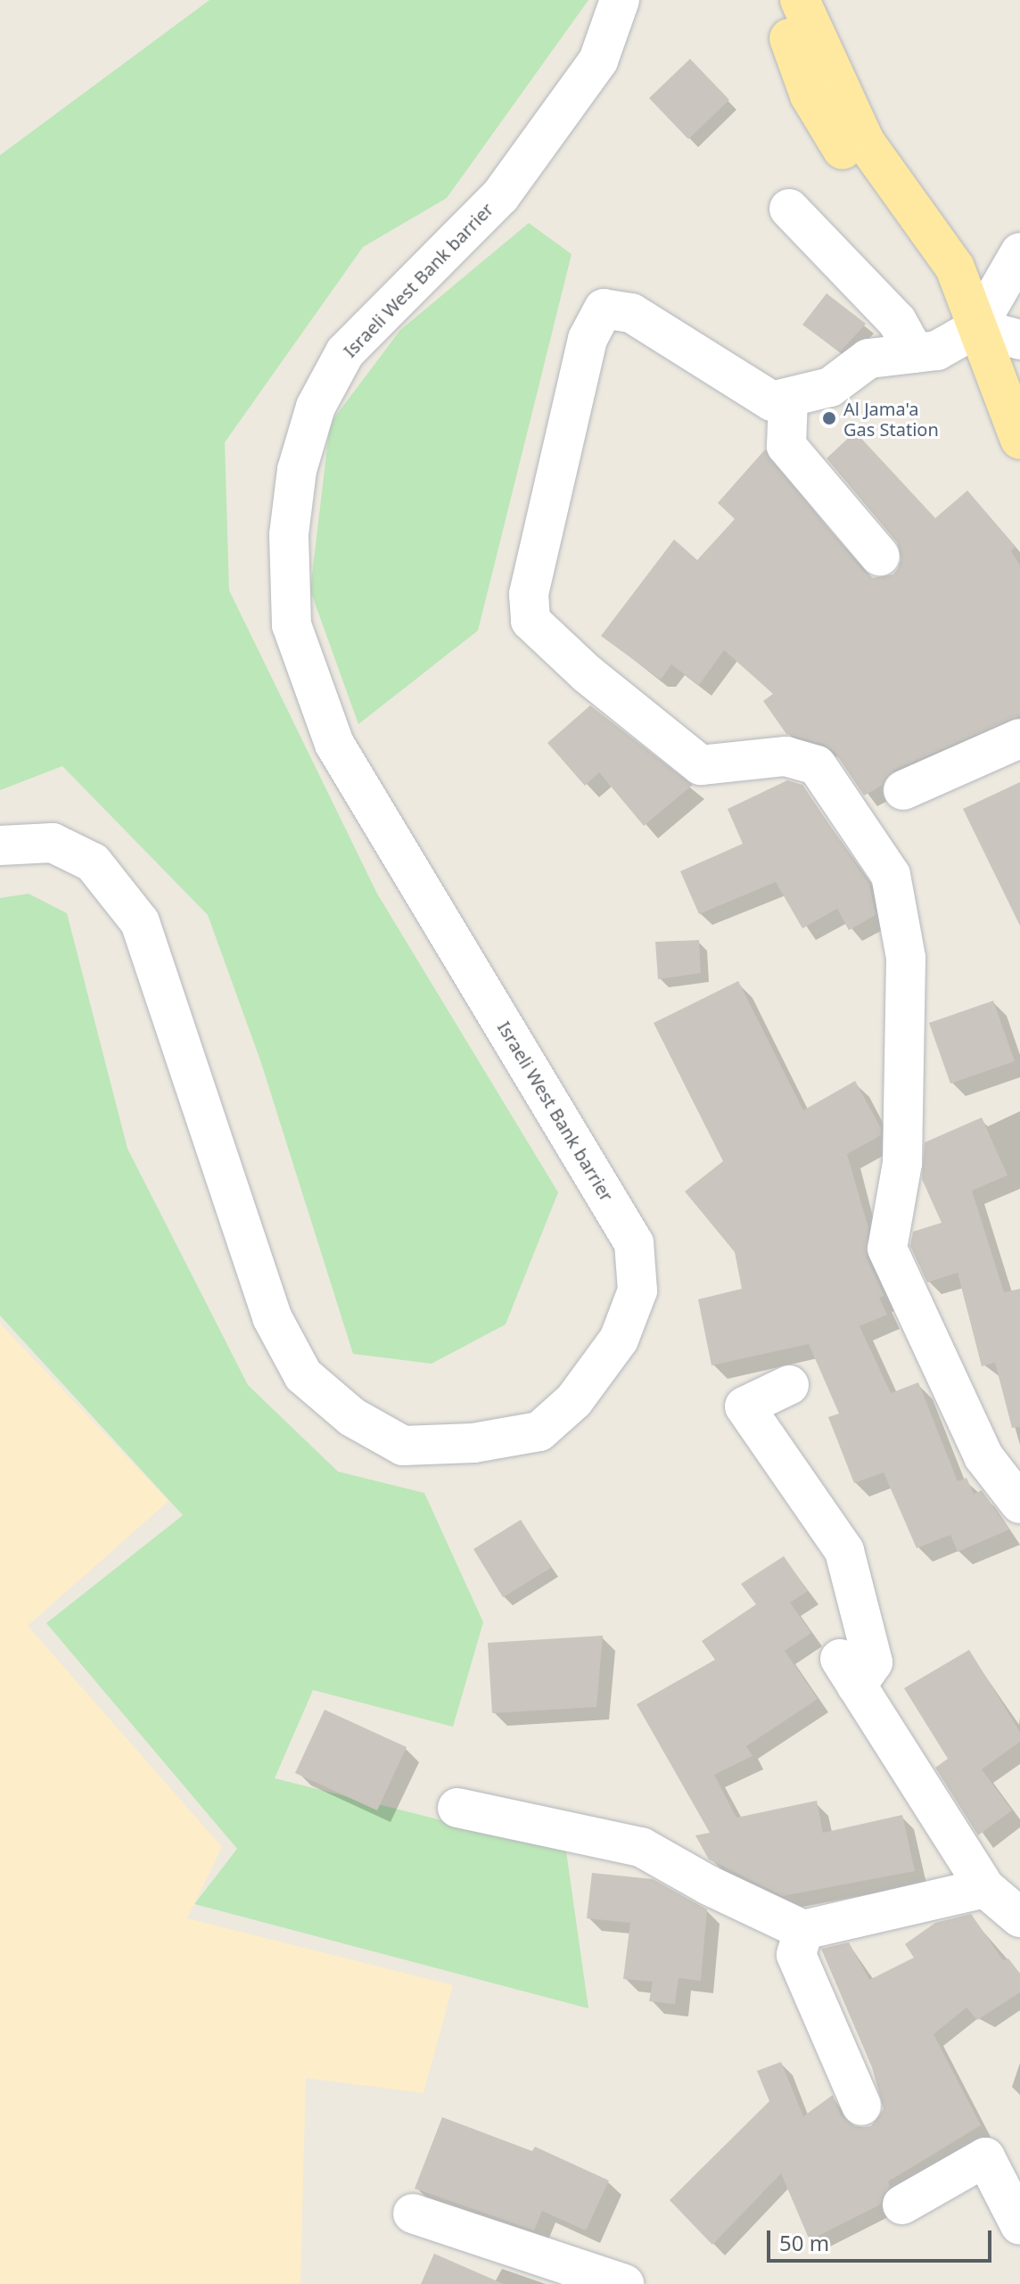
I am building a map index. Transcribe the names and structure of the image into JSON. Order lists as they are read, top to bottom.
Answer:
{
  "streets": {
    "street": ["Israeli West Bank barrier"]
  },
  "places": ["Al Jama'a Gas Station"],
  "scale_bar": "50 m"
}
